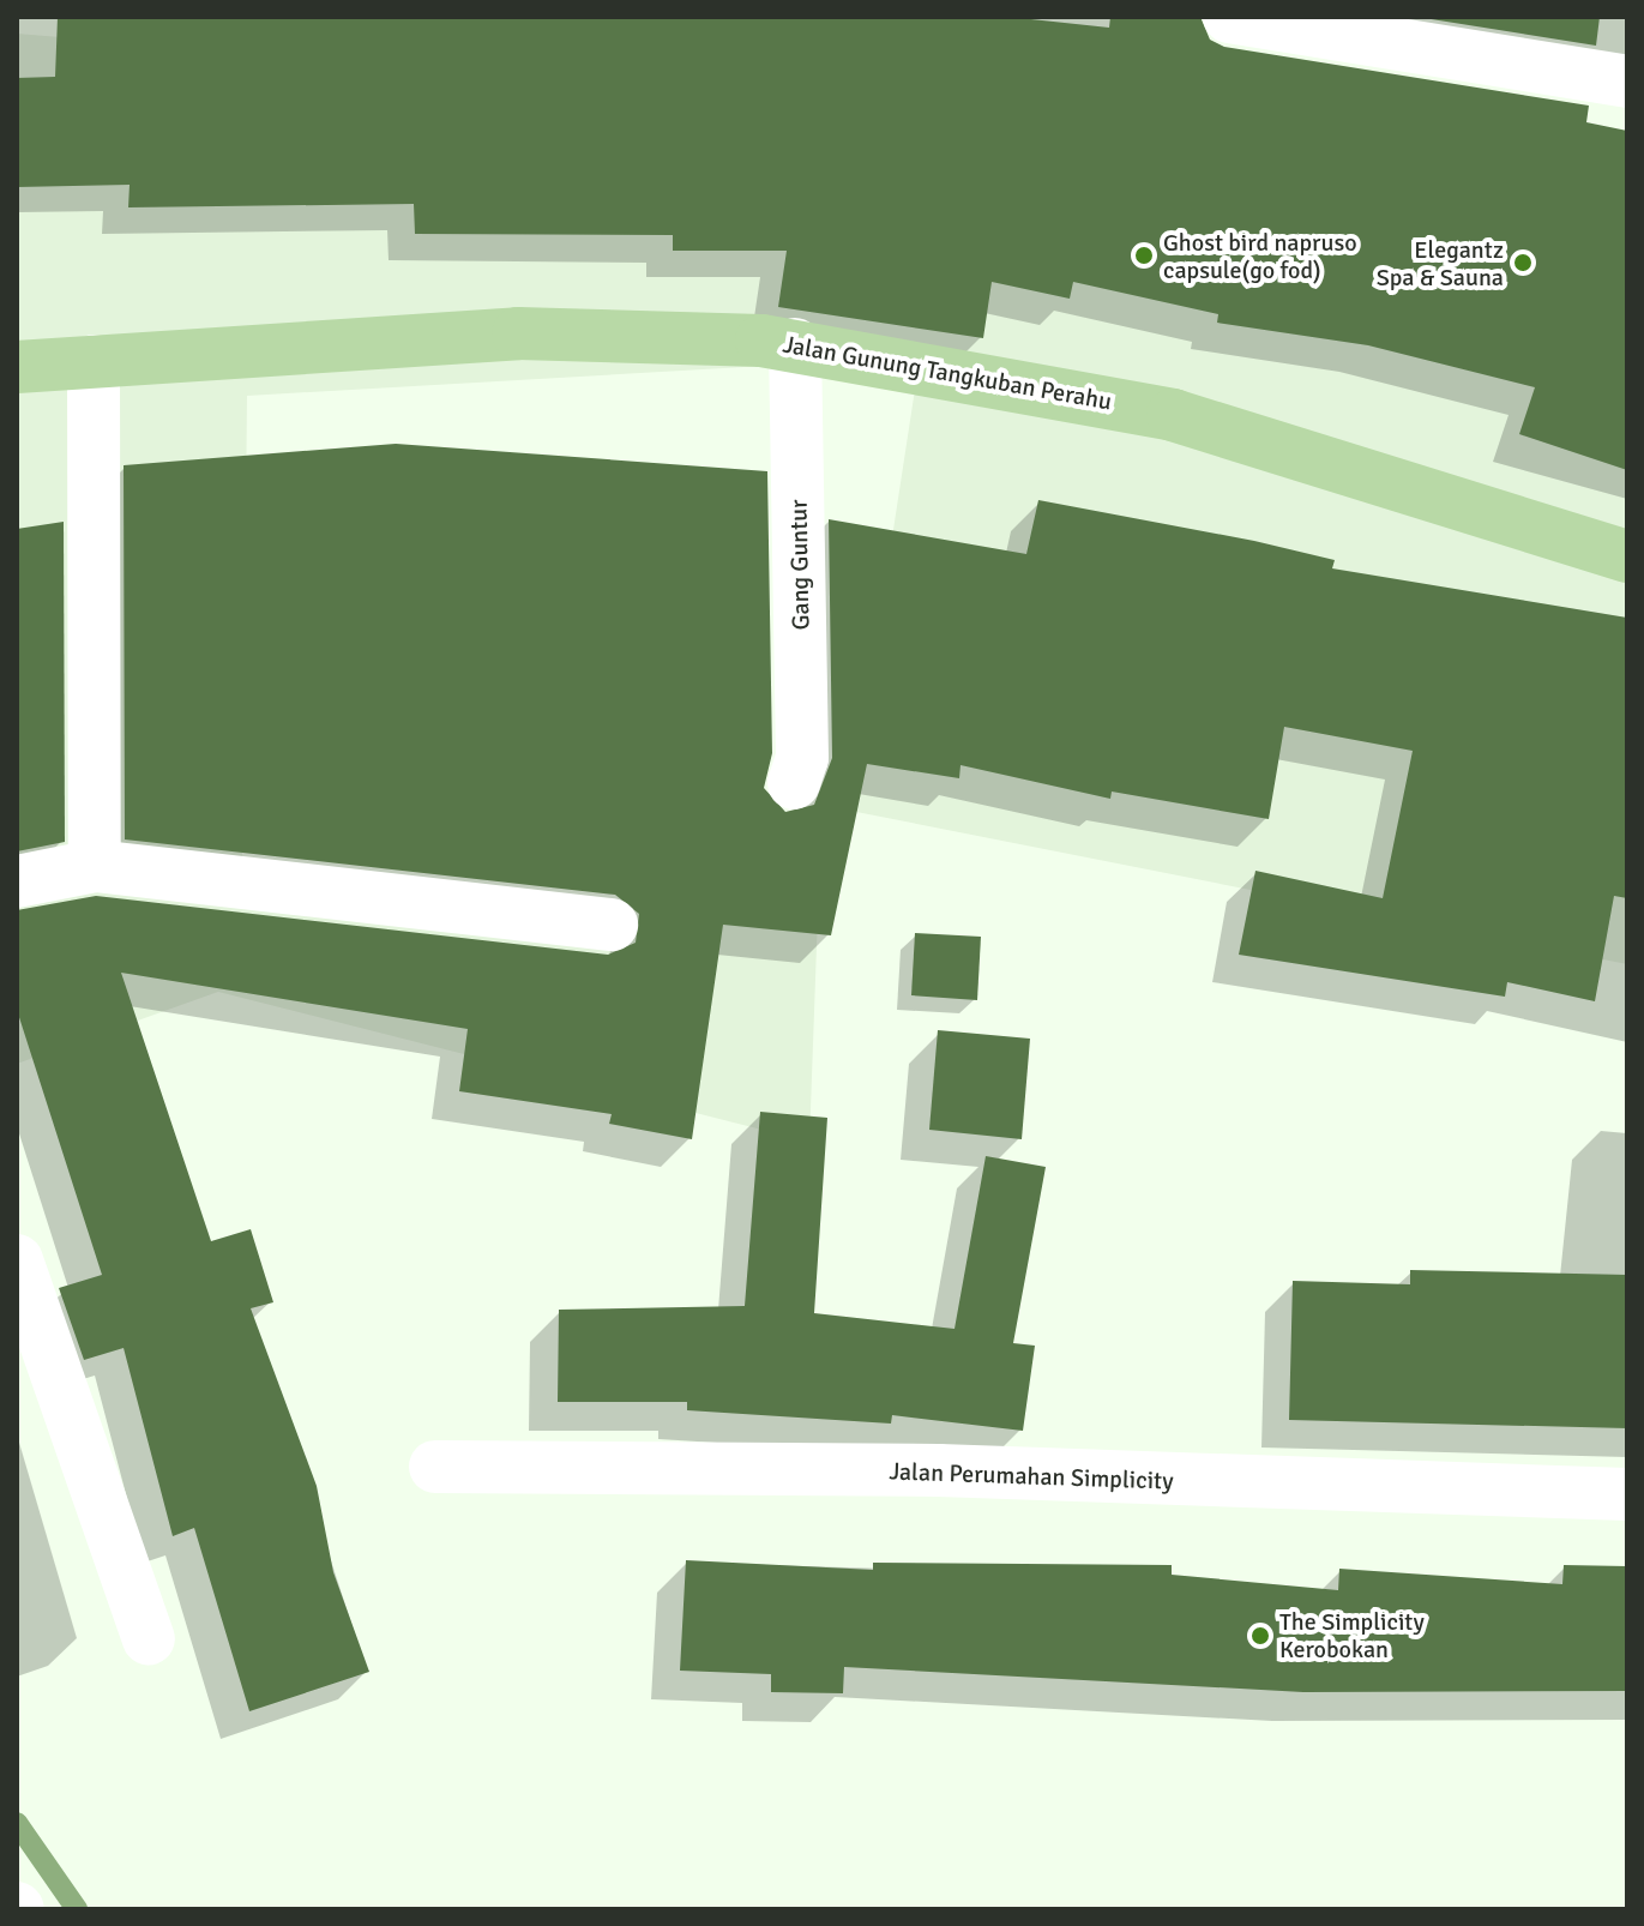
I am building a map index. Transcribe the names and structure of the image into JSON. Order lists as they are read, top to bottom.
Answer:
{
  "streets": {
    "main road": ["Jalan Gunung Tangkuban Perahu"],
    "street": ["Gang Guntur", "Jalan Perumahan Simplicity"]
  },
  "crossings": [
    ["Jalan Gunung Tangkuban Perahu", "Gang Guntur"]
  ],
  "places": ["Ghost bird napruso capsule(go fod)", "Elegantz Spa & Sauna", "The Simplicity Kerobokan"]
}
